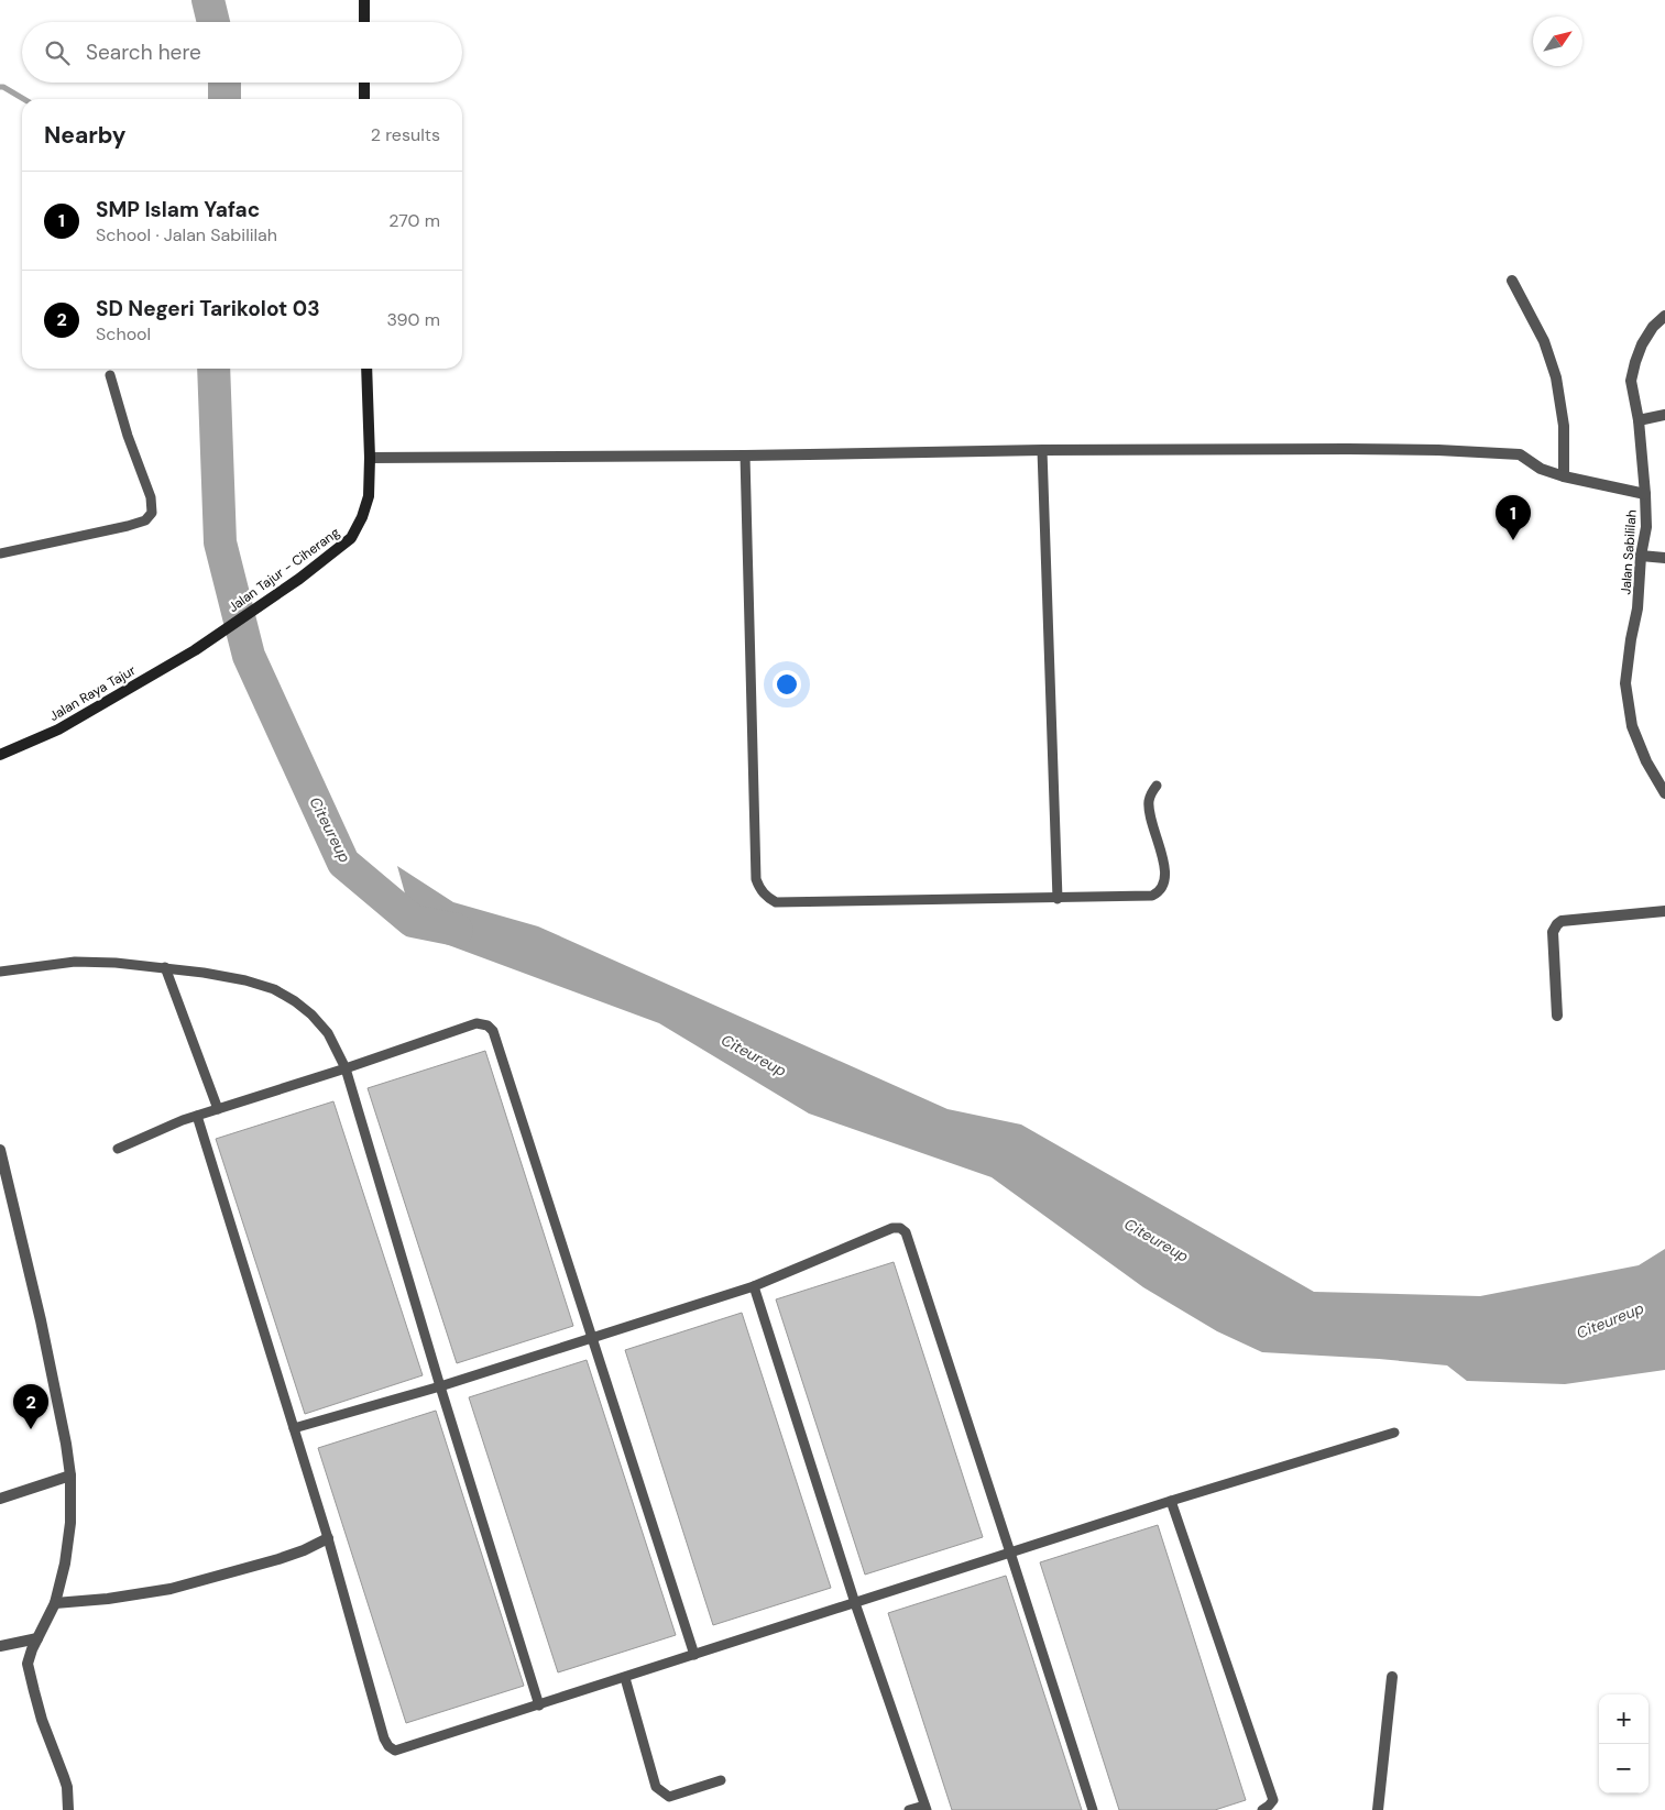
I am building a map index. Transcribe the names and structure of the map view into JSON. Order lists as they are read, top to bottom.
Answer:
{
  "streets": {
    "main road": ["Jalan Tajur - Ciherang", "Jalan Raya Tajur"],
    "street": ["Jalan Sabililah"]
  },
  "crossings": [
    ["Jalan Tajur - Ciherang", "Jalan Raya Tajur"]
  ],
  "water": ["Citeureup"],
  "north": "top right",
  "page": {
    "search": "Search here",
    "heading": ["Nearby", "2 results"],
    "list": [
      {
        "mark": "1",
        "name": "SMP Islam Yafac",
        "note": "School · Jalan Sabililah",
        "value": "270 m"
      },
      {
        "mark": "2",
        "name": "SD Negeri Tarikolot 03",
        "note": "School",
        "value": "390 m"
      }
    ],
    "pins": ["1", "2"],
    "map_buttons": ["+", "−"]
  }
}
